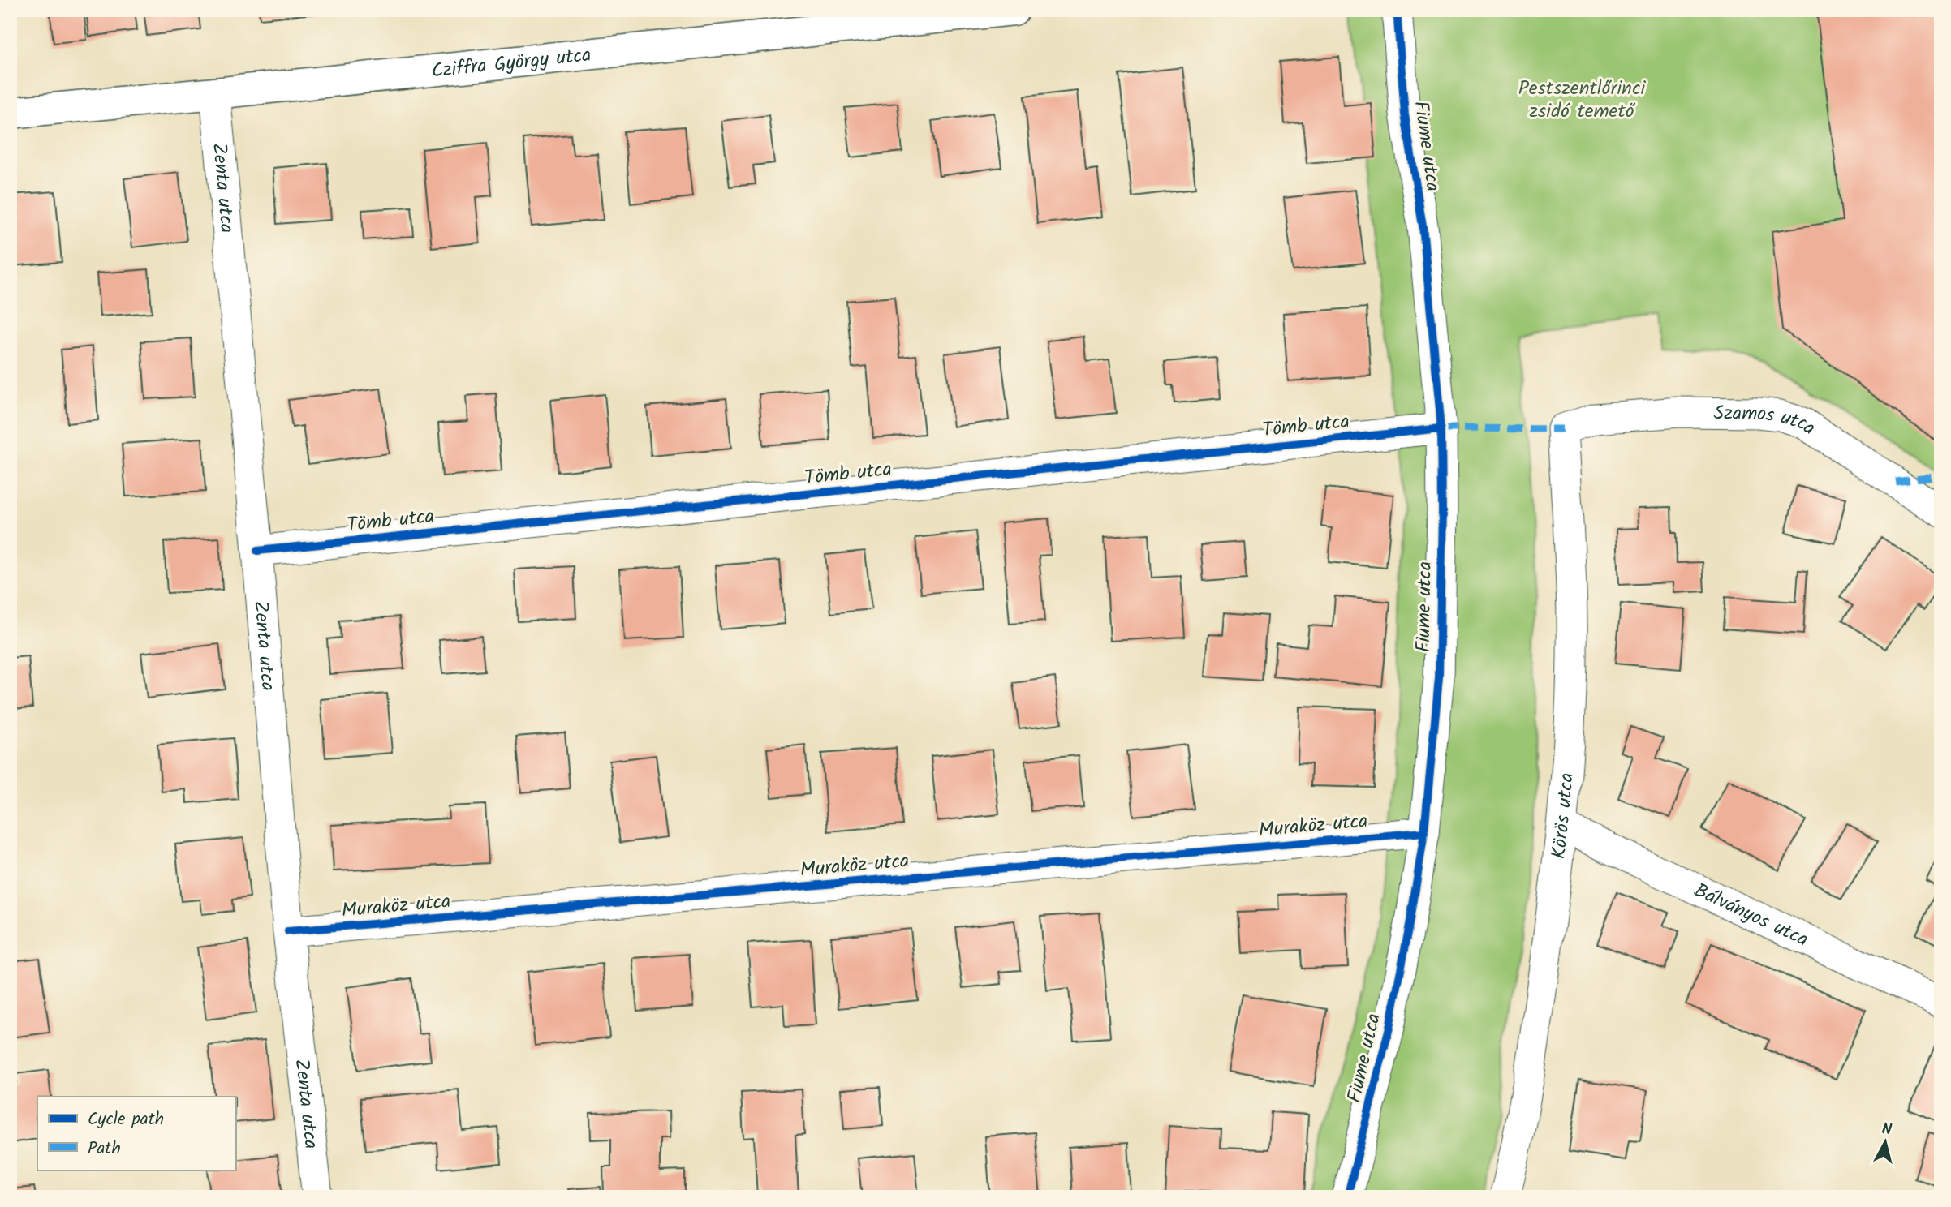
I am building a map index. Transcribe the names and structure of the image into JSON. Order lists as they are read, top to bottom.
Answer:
{
  "streets": {
    "street": [
      "Cziffra György utca",
      "Fiume utca",
      "Zenta utca",
      "Szamos utca",
      "Tömb utca",
      "Körös utca",
      "Muraköz utca",
      "Bálványos utca"
    ]
  },
  "crossings": [
    ["Cziffra György utca", "Zenta utca"],
    ["Fiume utca", "Tömb utca"],
    ["Fiume utca", "Muraköz utca"],
    ["Zenta utca", "Tömb utca"],
    ["Zenta utca", "Muraköz utca"],
    ["Szamos utca", "Körös utca"],
    ["Körös utca", "Bálványos utca"]
  ],
  "parks": ["Pestszentlőrinci zsidó temető"],
  "legend": ["Cycle path", "Path"],
  "north": "top"
}
